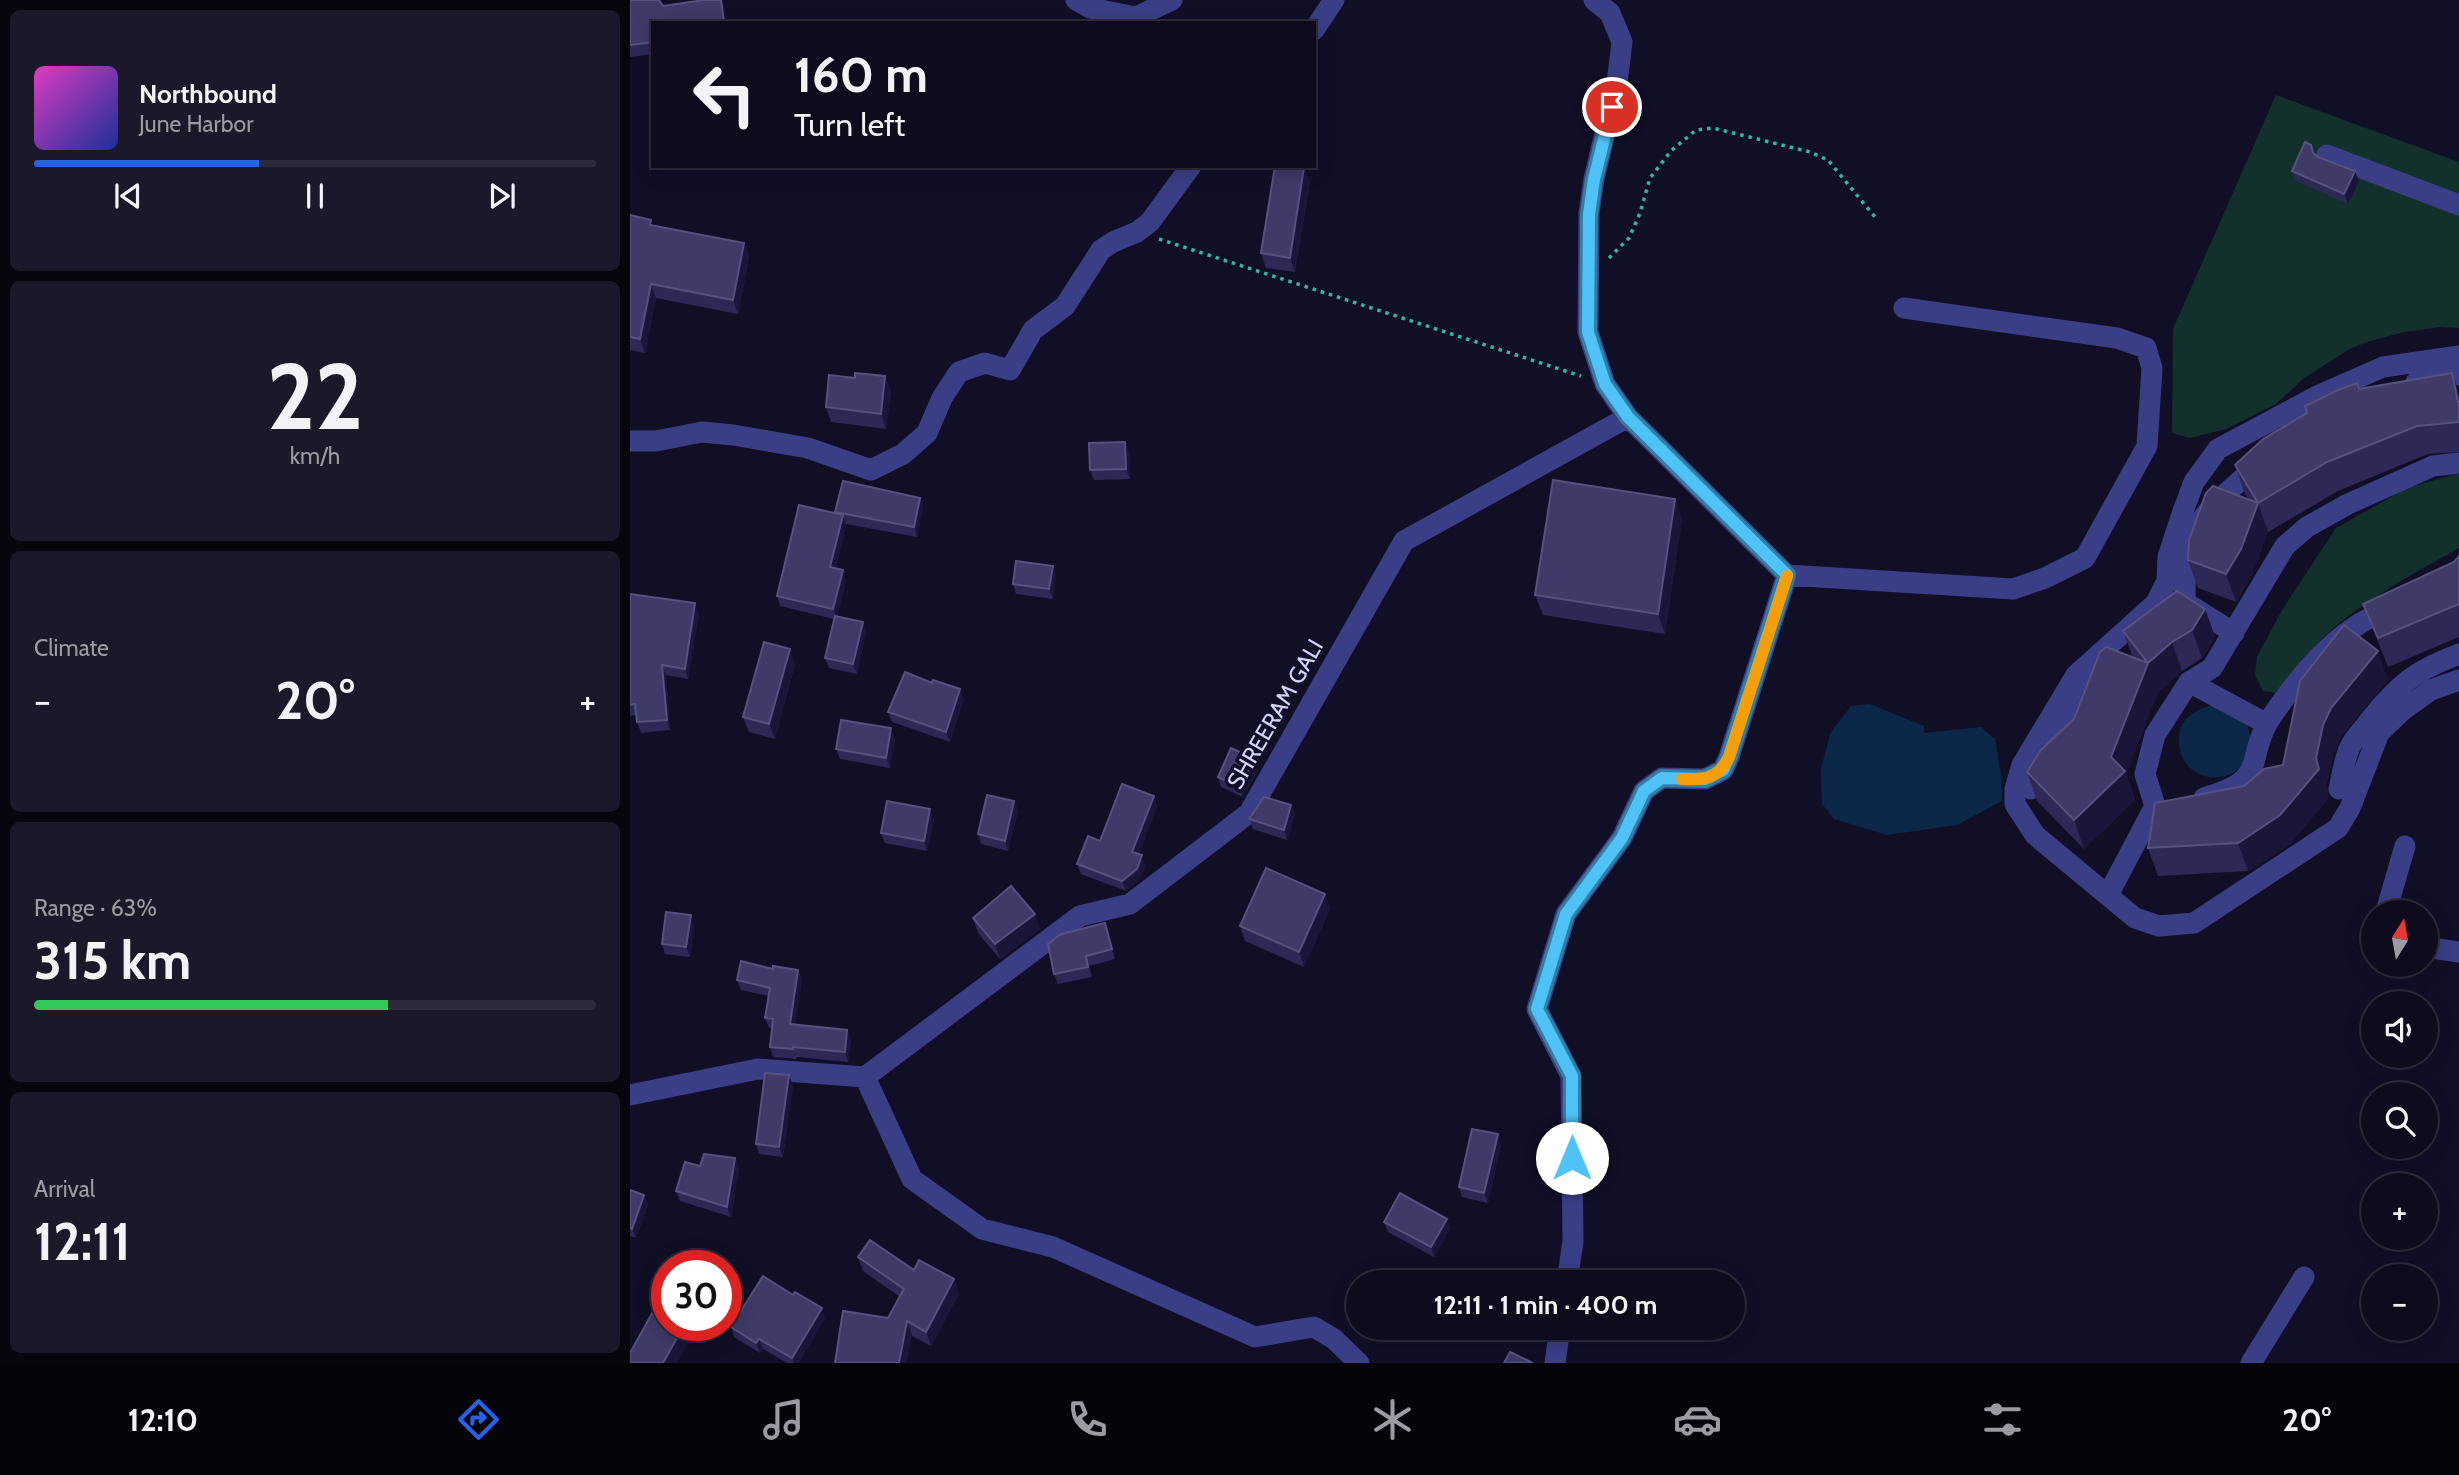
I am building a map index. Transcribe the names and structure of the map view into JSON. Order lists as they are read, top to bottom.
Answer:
{
  "streets": {
    "street": ["SHREERAM GALI"]
  },
  "north": "top",
  "page": {
    "turn": ["160 m", "Turn left"],
    "song": ["Northbound", "June Harbor"],
    "tile": [
      ["22", "km/h"],
      "Climate",
      ["Range · 63%", "315 km"],
      ["Arrival", "12:11"]
    ],
    "heat": ["−", "20°", "+"],
    "map_buttons": ["+", "−"],
    "limit": "30",
    "trip": "12:11 · 1 min · 400 m",
    "tabs": ["12:10", "20°"]
  }
}
